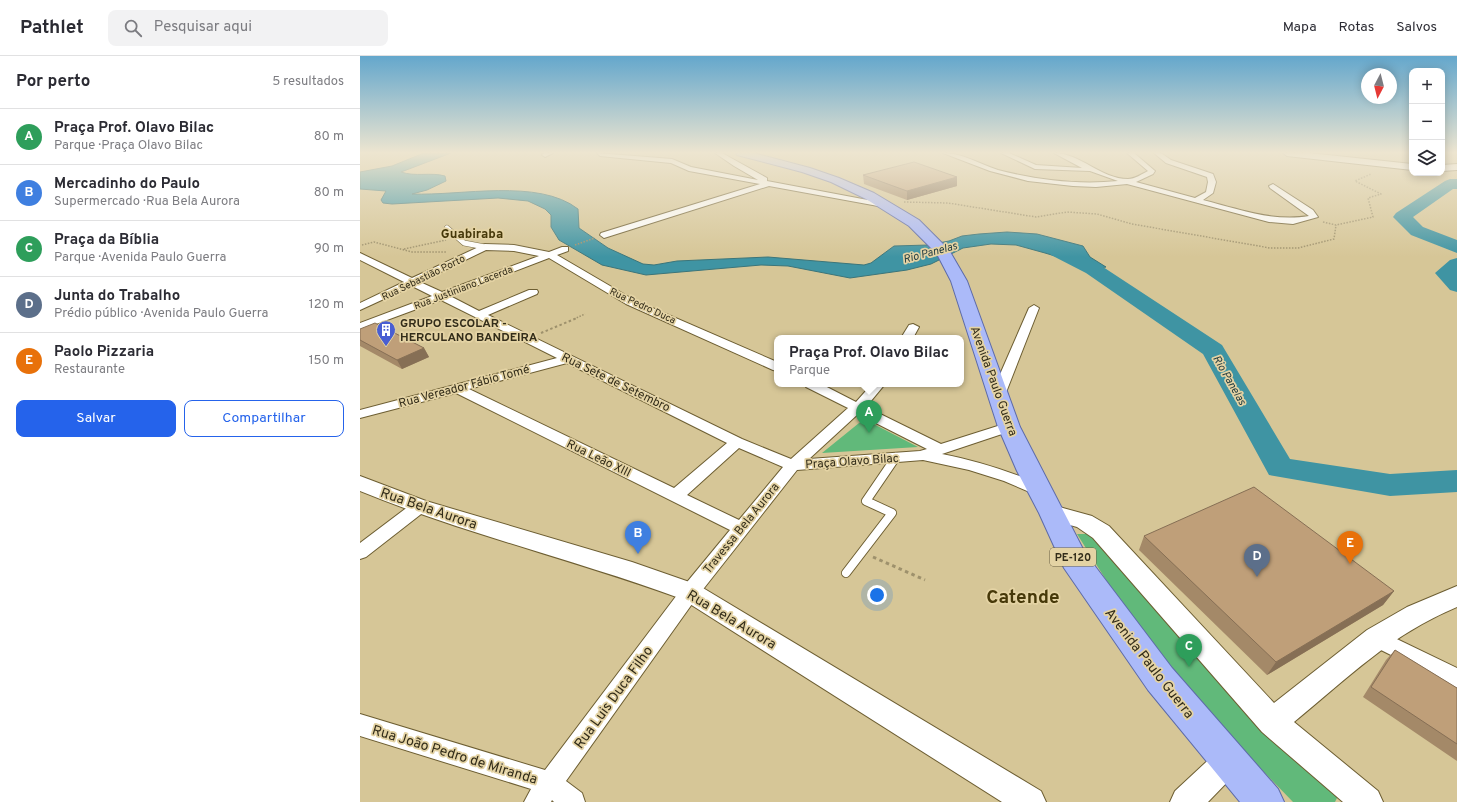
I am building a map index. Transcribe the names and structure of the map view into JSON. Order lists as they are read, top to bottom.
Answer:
{
  "streets": {
    "main road": ["Avenida Paulo Guerra", "PE-120"],
    "street": [
      "Rua Sebastião Porto",
      "Rua Justiniano Lacerda",
      "Rua Pedro Duca",
      "Rua Sete de Setembro",
      "Rua Vereador Fábio Tomé",
      "Rua Leão XIII",
      "Praça Olavo Bilac",
      "Rua Bela Aurora",
      "Travessa Bela Aurora",
      "Rua Luis Duca Filho",
      "Rua João Pedro de Miranda"
    ]
  },
  "crossings": [
    ["Rua Sebastião Porto", "Rua Pedro Duca"],
    ["Rua Sebastião Porto", "Rua Sete de Setembro"],
    ["Rua Justiniano Lacerda", "Rua Pedro Duca"],
    ["Rua Justiniano Lacerda", "Rua Sete de Setembro"],
    ["Avenida Paulo Guerra", "Praça Olavo Bilac"],
    ["Avenida Paulo Guerra", "PE-120"],
    ["Rua Sete de Setembro", "Rua Vereador Fábio Tomé"],
    ["Rua Sete de Setembro", "Praça Olavo Bilac"],
    ["Rua Sete de Setembro", "Travessa Bela Aurora"],
    ["Rua Vereador Fábio Tomé", "Rua Leão XIII"],
    ["Rua Leão XIII", "Travessa Bela Aurora"],
    ["Praça Olavo Bilac", "Travessa Bela Aurora"],
    ["Rua Bela Aurora", "Travessa Bela Aurora"],
    ["Rua Bela Aurora", "Rua Luis Duca Filho"],
    ["Travessa Bela Aurora", "Rua Luis Duca Filho"],
    ["Rua Luis Duca Filho", "Rua João Pedro de Miranda"]
  ],
  "districts": ["Guabiraba", "Catende"],
  "water": ["Rio Panelas"],
  "places": {
    "building": ["GRUPO ESCOLAR - HERCULANO BANDEIRA"]
  },
  "north": "bottom",
  "page": {
    "header": "Pathlet",
    "search": "Pesquisar aqui",
    "nav": ["Mapa", "Rotas", "Salvos"],
    "heading": ["Por perto", "5 resultados"],
    "map_buttons": ["+", "−"],
    "list": [
      {
        "mark": "A",
        "name": "Praça Prof. Olavo Bilac",
        "note": "Parque · Praça Olavo Bilac",
        "value": "80 m"
      },
      {
        "mark": "B",
        "name": "Mercadinho do Paulo",
        "note": "Supermercado · Rua Bela Aurora",
        "value": "80 m"
      },
      {
        "mark": "C",
        "name": "Praça da Bíblia",
        "note": "Parque · Avenida Paulo Guerra",
        "value": "90 m"
      },
      {
        "mark": "D",
        "name": "Junta do Trabalho",
        "note": "Prédio público · Avenida Paulo Guerra",
        "value": "120 m"
      },
      {
        "mark": "E",
        "name": "Paolo Pizzaria",
        "note": "Restaurante",
        "value": "150 m"
      }
    ],
    "popup": ["Praça Prof. Olavo Bilac", "Parque"],
    "buttons": ["Salvar", "Compartilhar"],
    "pins": [
      "A",
      "B",
      "E",
      "D",
      "C"
    ]
  }
}
